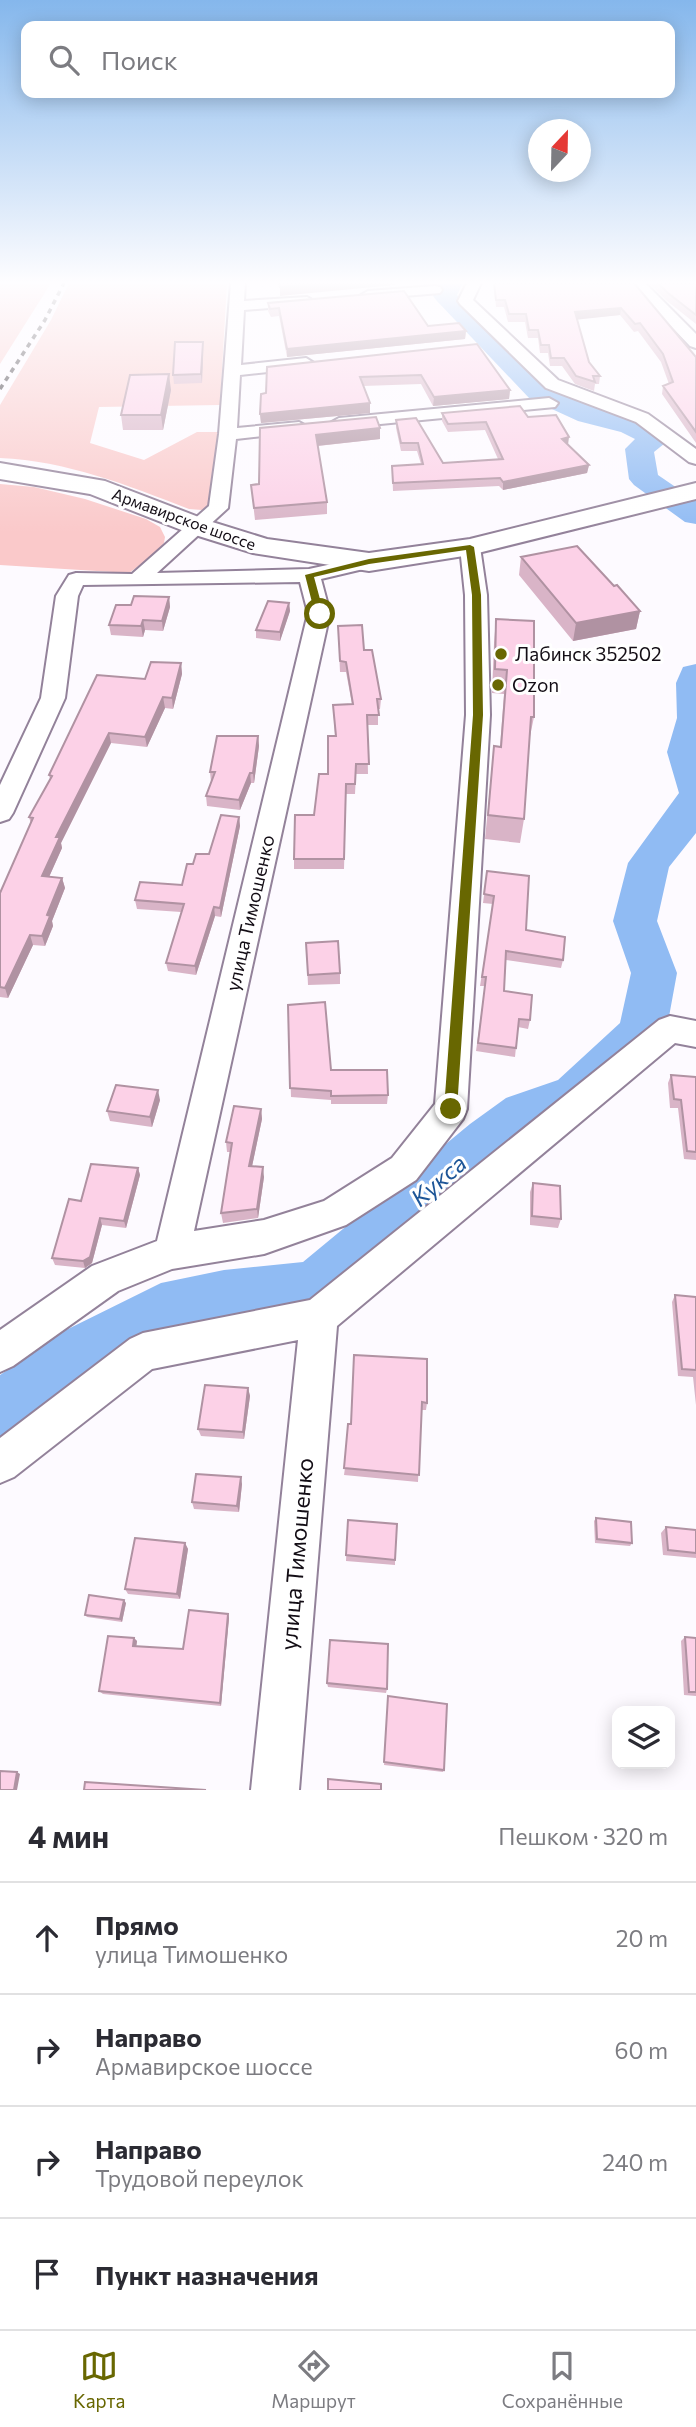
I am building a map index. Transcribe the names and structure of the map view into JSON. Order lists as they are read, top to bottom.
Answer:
{
  "streets": {
    "main road": ["Армавирское шоссе"],
    "street": ["улица Тимошенко"]
  },
  "crossings": [
    ["Армавирское шоссе", "улица Тимошенко"]
  ],
  "water": ["Кукса"],
  "places": ["Лабинск 352502", "Ozon"],
  "north": "top",
  "page": {
    "search": "Поиск",
    "heading": ["4 мин", "Пешком · 320 m"],
    "list": [
      ["Прямо", "улица Тимошенко", "20 m"],
      ["Направо", "Армавирское шоссе", "60 m"],
      ["Направо", "Трудовой переулок", "240 m"],
      "Пункт назначения"
    ],
    "nav": ["Карта", "Маршрут", "Сохранённые"]
  }
}
